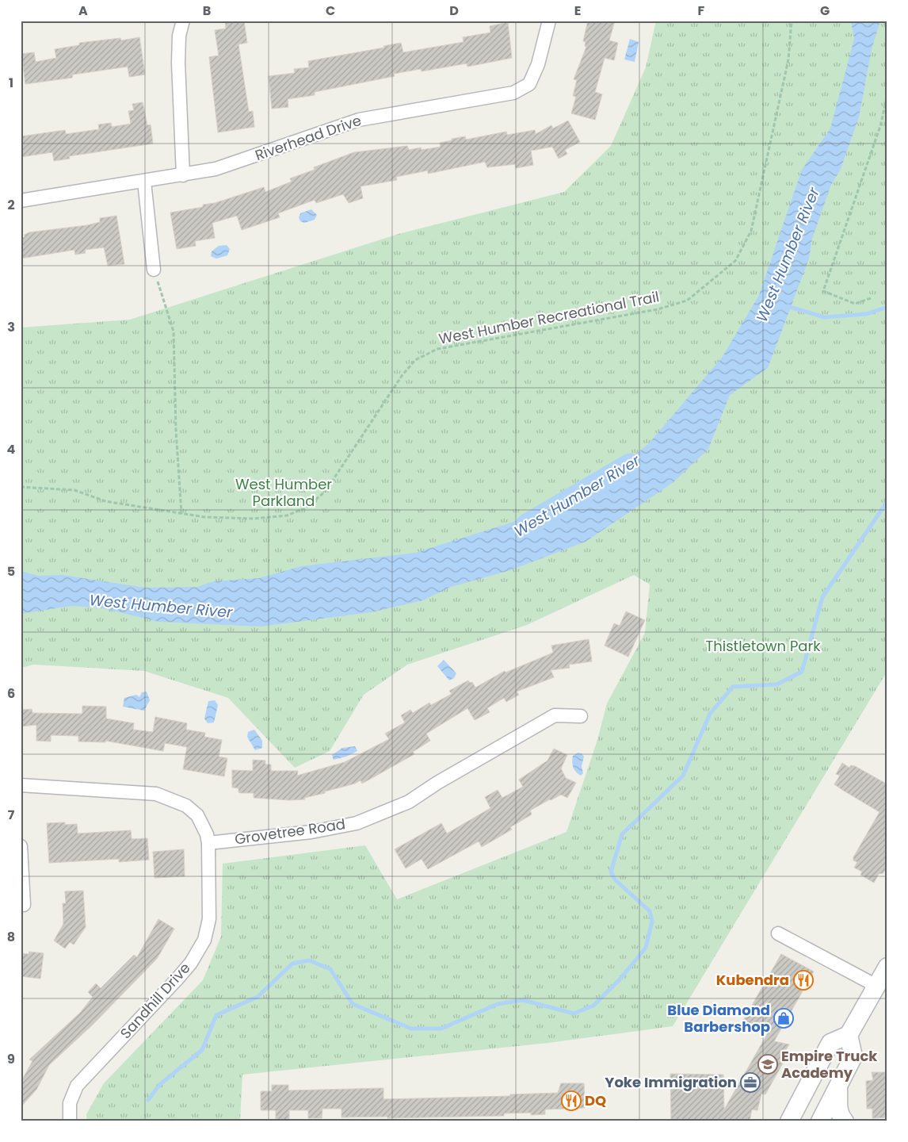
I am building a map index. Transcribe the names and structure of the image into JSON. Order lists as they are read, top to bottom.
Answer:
{
  "streets": {
    "street": ["Riverhead Drive", "Grovetree Road", "Sandhill Drive"],
    "path": ["West Humber Recreational Trail"]
  },
  "crossings": [
    ["Grovetree Road", "Sandhill Drive"]
  ],
  "water": ["West Humber River"],
  "parks": ["West Humber Parkland", "Thistletown Park"],
  "places": {
    "restaurant": ["Kubendra", "DQ"],
    "shop": ["Blue Diamond Barbershop"],
    "school or university": ["Empire Truck Academy"],
    "office": ["Yoke Immigration"]
  },
  "grid": {
    "columns": [
      "A",
      "B",
      "C",
      "D",
      "E",
      "F",
      "G"
    ],
    "rows": [
      "1",
      "2",
      "3",
      "4",
      "5",
      "6",
      "7",
      "8",
      "9"
    ]
  }
}
